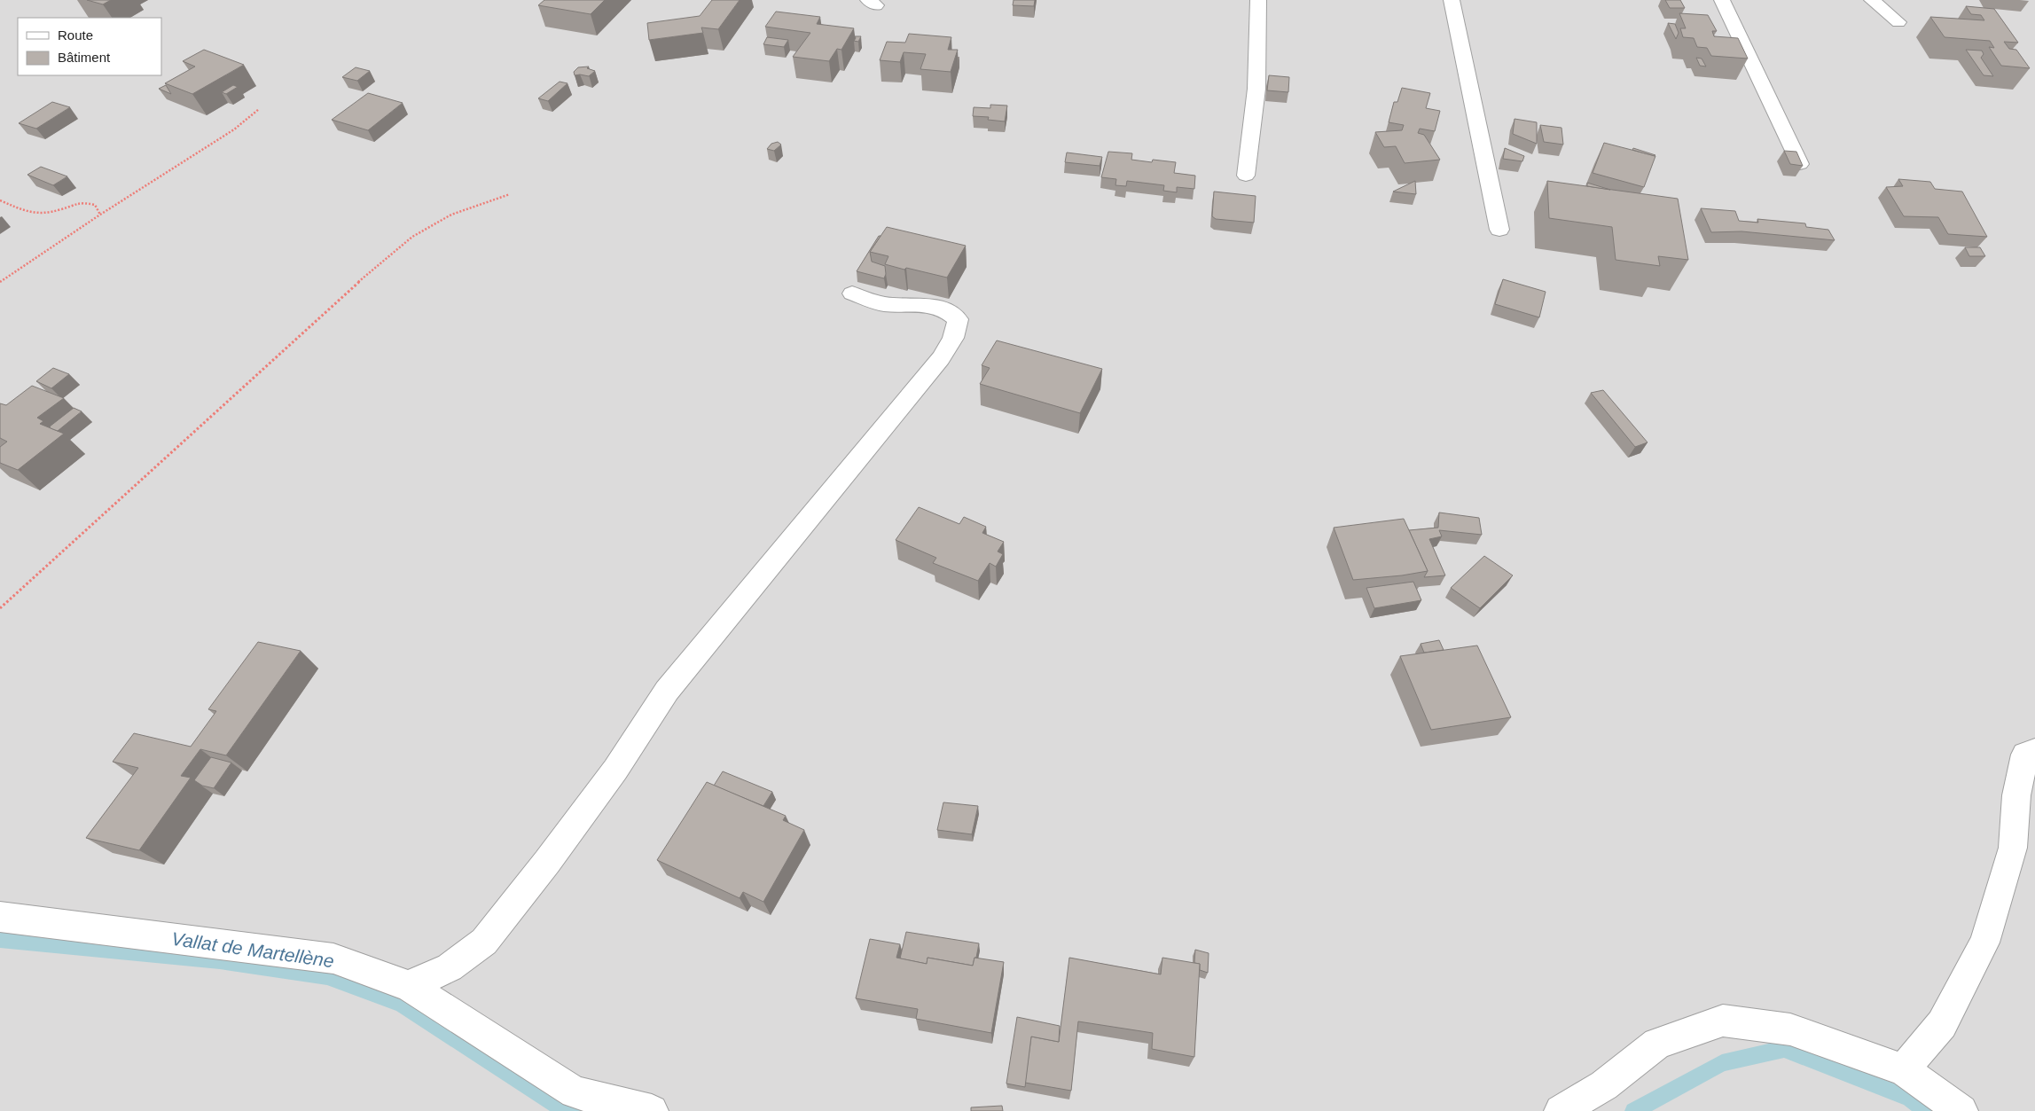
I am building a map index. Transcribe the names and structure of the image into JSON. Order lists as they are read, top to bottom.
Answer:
{
  "water": ["Vallat de Martellène"],
  "legend": ["Route", "Bâtiment"]
}
